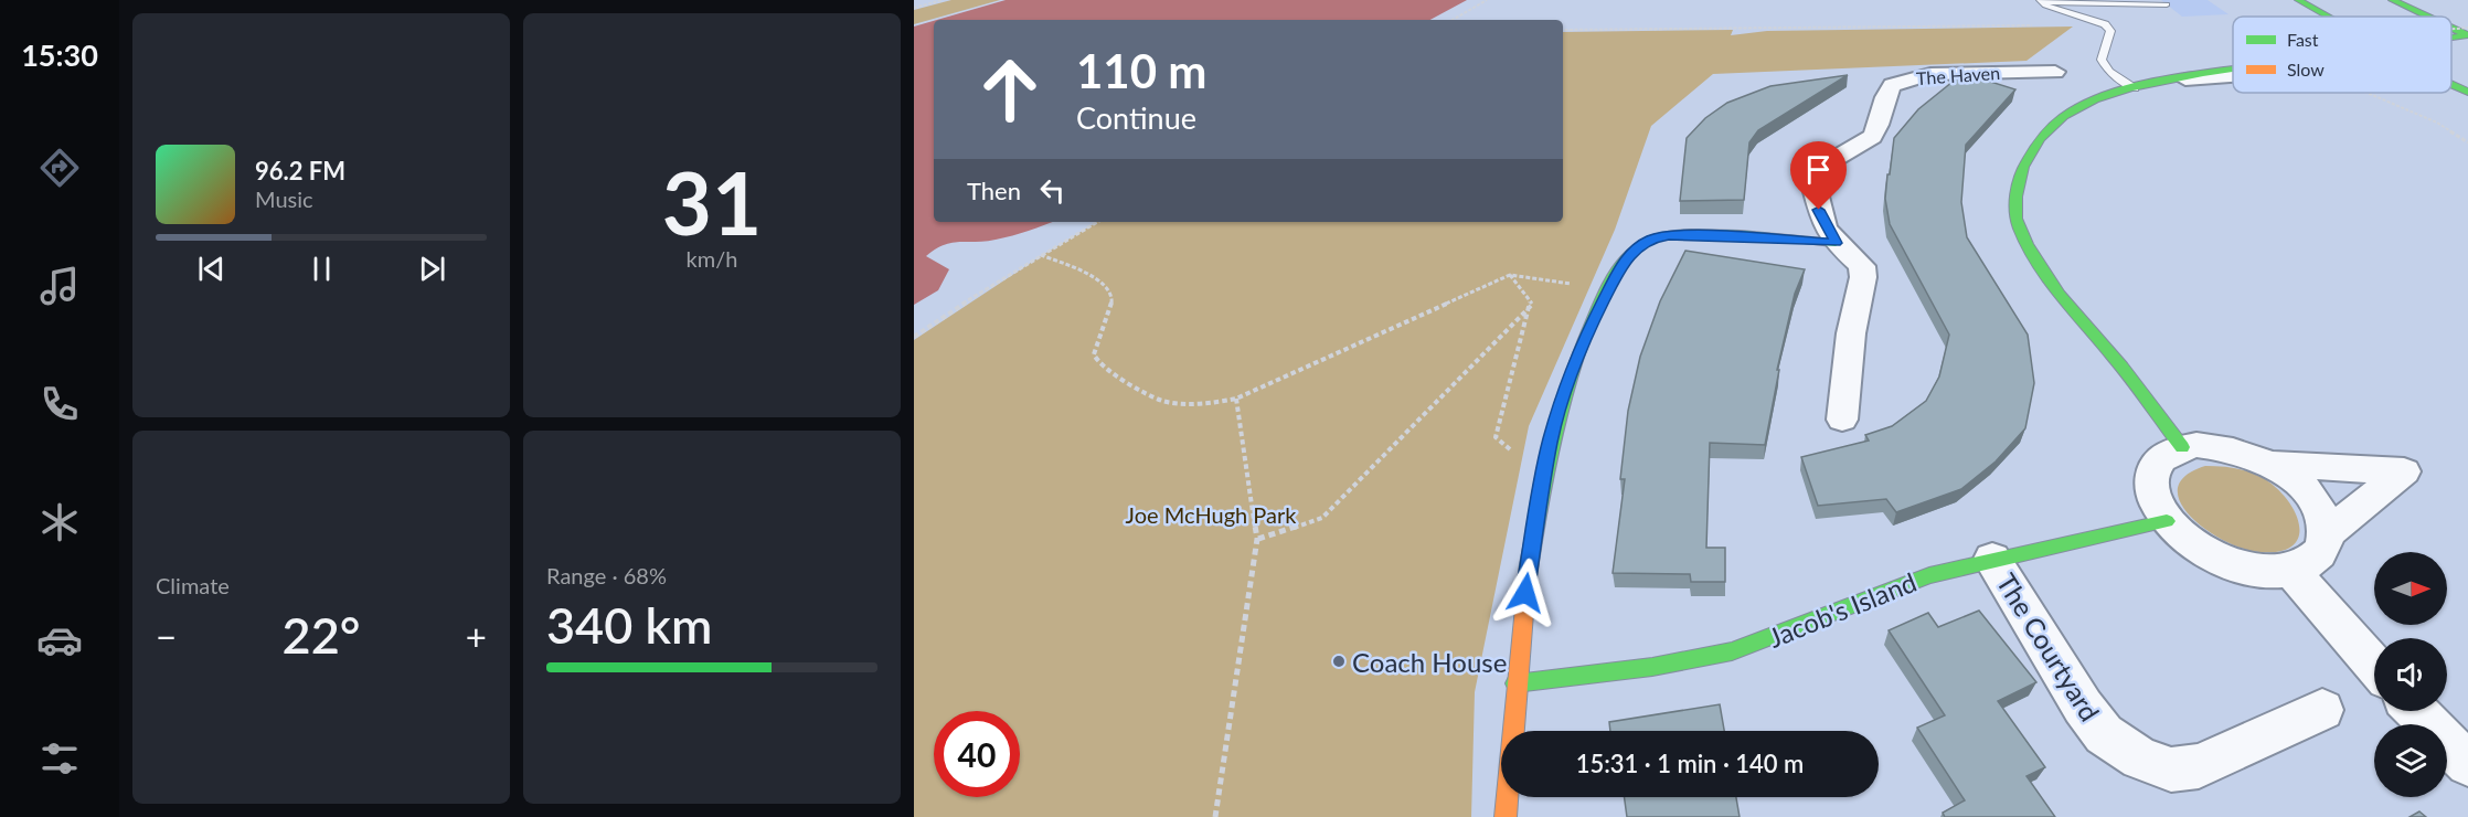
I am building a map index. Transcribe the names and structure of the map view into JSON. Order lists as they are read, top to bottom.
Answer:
{
  "streets": {
    "main road": ["Jacob's Island"],
    "street": ["The Haven", "The Courtyard"]
  },
  "crossings": [
    ["Jacob's Island", "The Courtyard"]
  ],
  "parks": ["Joe McHugh Park"],
  "places": ["Coach House"],
  "legend": ["Fast", "Slow"],
  "north": "right",
  "page": {
    "tabs": "15:30",
    "tile": [
      ["31", "km/h"],
      "Climate",
      ["Range · 68%", "340 km"]
    ],
    "turn": ["110 m", "Continue"],
    "song": ["96.2 FM", "Music"],
    "then": "Then",
    "heat": ["−", "22°", "+"],
    "limit": "40",
    "trip": "15:31 · 1 min · 140 m"
  }
}
